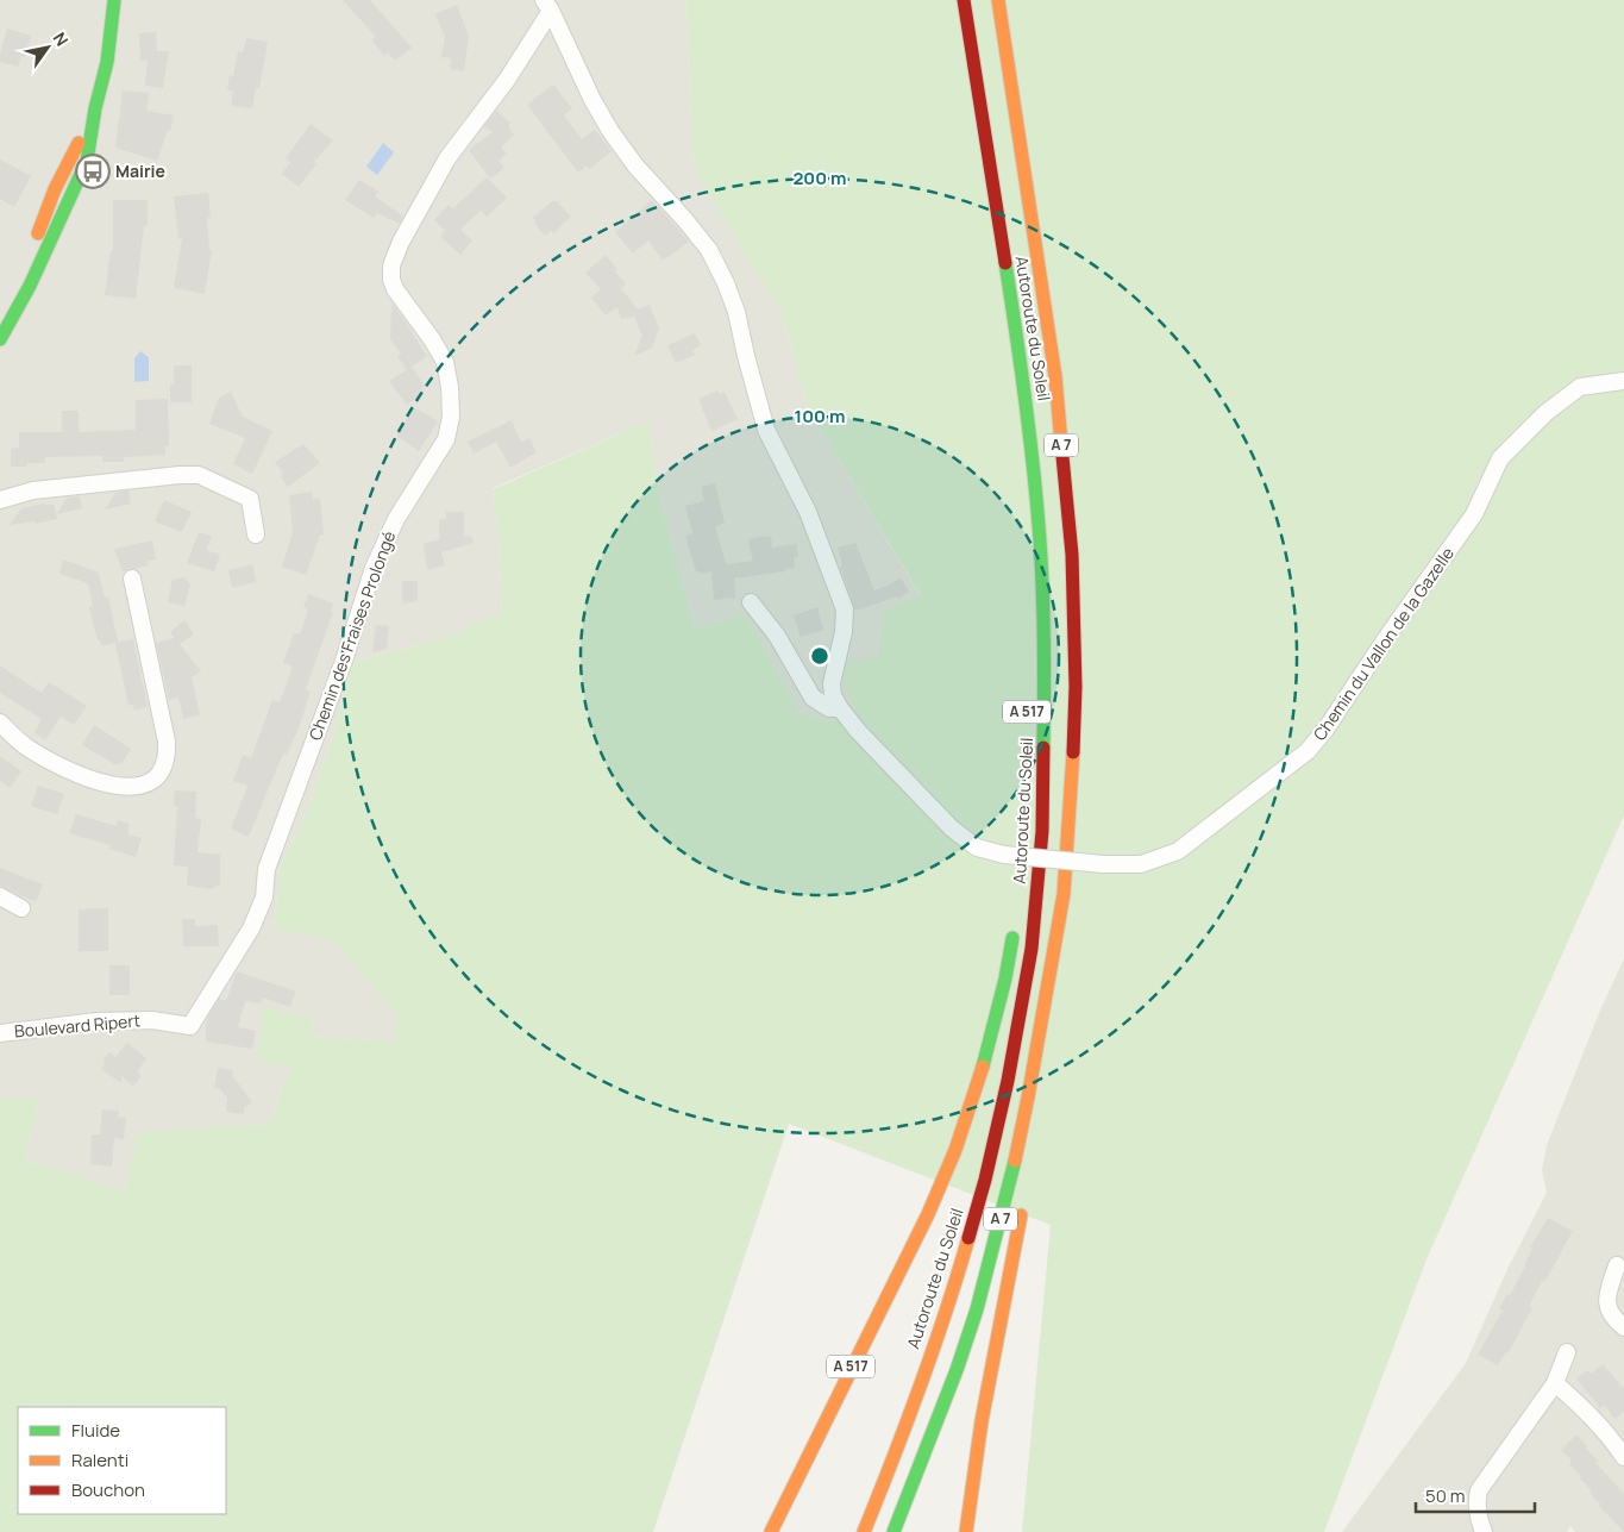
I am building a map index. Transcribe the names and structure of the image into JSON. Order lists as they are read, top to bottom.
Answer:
{
  "streets": {
    "main road": ["Autoroute du Soleil", "A 7", "A 517"],
    "street": ["Chemin des Fraises Prolongé", "Chemin du Vallon de la Gazelle", "Boulevard Ripert"]
  },
  "crossings": [
    ["Chemin des Fraises Prolongé", "Boulevard Ripert"]
  ],
  "places": {
    "bus stop": ["Mairie"]
  },
  "legend": ["Fluide", "Ralenti", "Bouchon"],
  "scale_bar": "50 m",
  "north": "top right",
  "rings": ["200 m", "100 m"]
}
